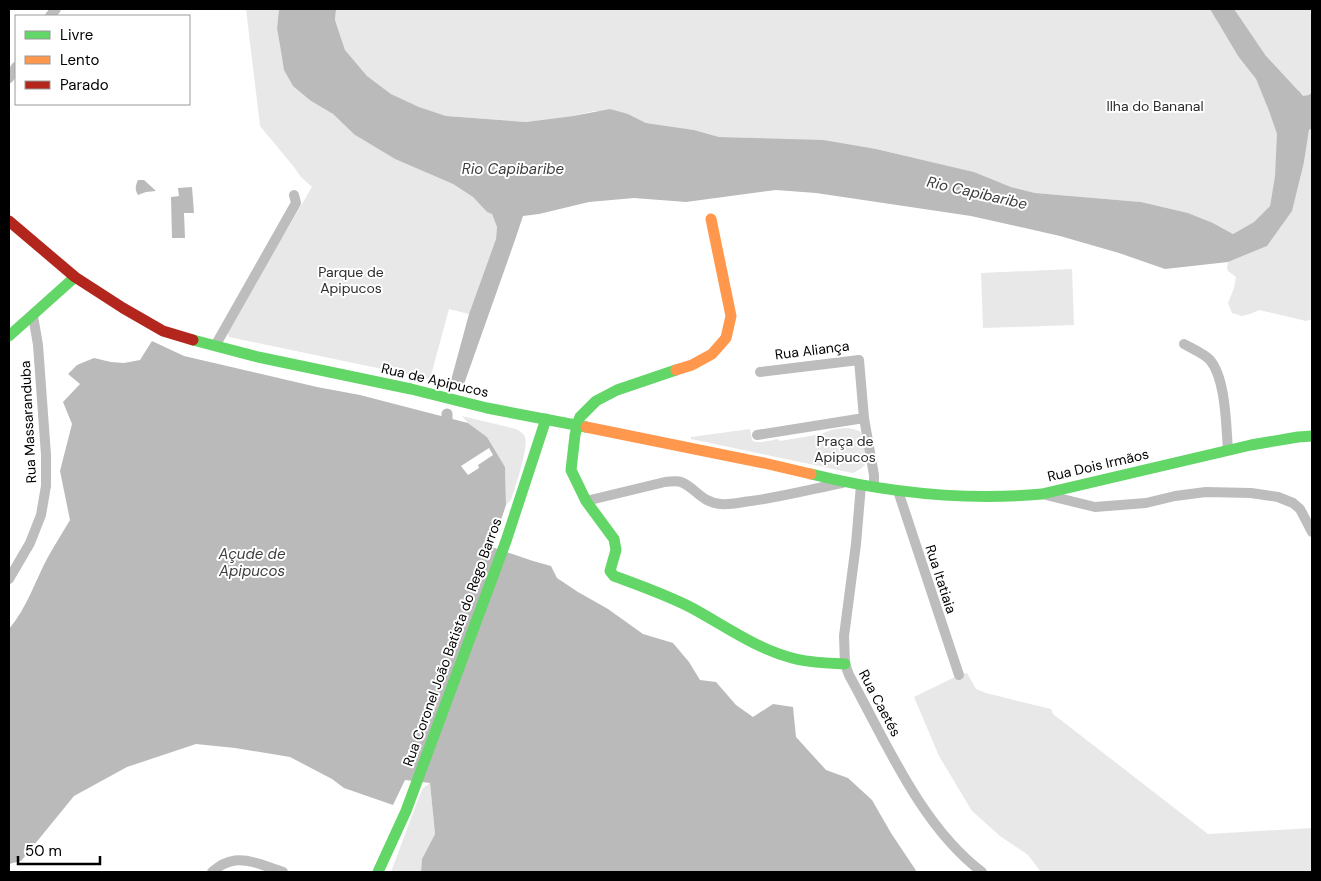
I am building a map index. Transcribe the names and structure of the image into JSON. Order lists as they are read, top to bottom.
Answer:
{
  "streets": {
    "main road": ["Rua de Apipucos", "Rua Dois Irmãos", "Rua Coronel João Batista do Rego Barros"],
    "street": [
      "Rua Aliança",
      "Rua Massaranduba",
      "Rua Itatiaia",
      "Rua Caetés"
    ]
  },
  "crossings": [
    ["Rua Aliança", "Rua de Apipucos"],
    ["Rua de Apipucos", "Rua Dois Irmãos"],
    ["Rua de Apipucos", "Rua Itatiaia"],
    ["Rua de Apipucos", "Rua Coronel João Batista do Rego Barros"],
    ["Rua de Apipucos", "Rua Caetés"],
    ["Rua Dois Irmãos", "Rua Itatiaia"]
  ],
  "water": ["Rio Capibaribe", "Açude de Apipucos"],
  "parks": ["Ilha do Bananal", "Parque de Apipucos", "Praça de Apipucos"],
  "legend": ["Livre", "Lento", "Parado"],
  "scale_bar": "50 m"
}
